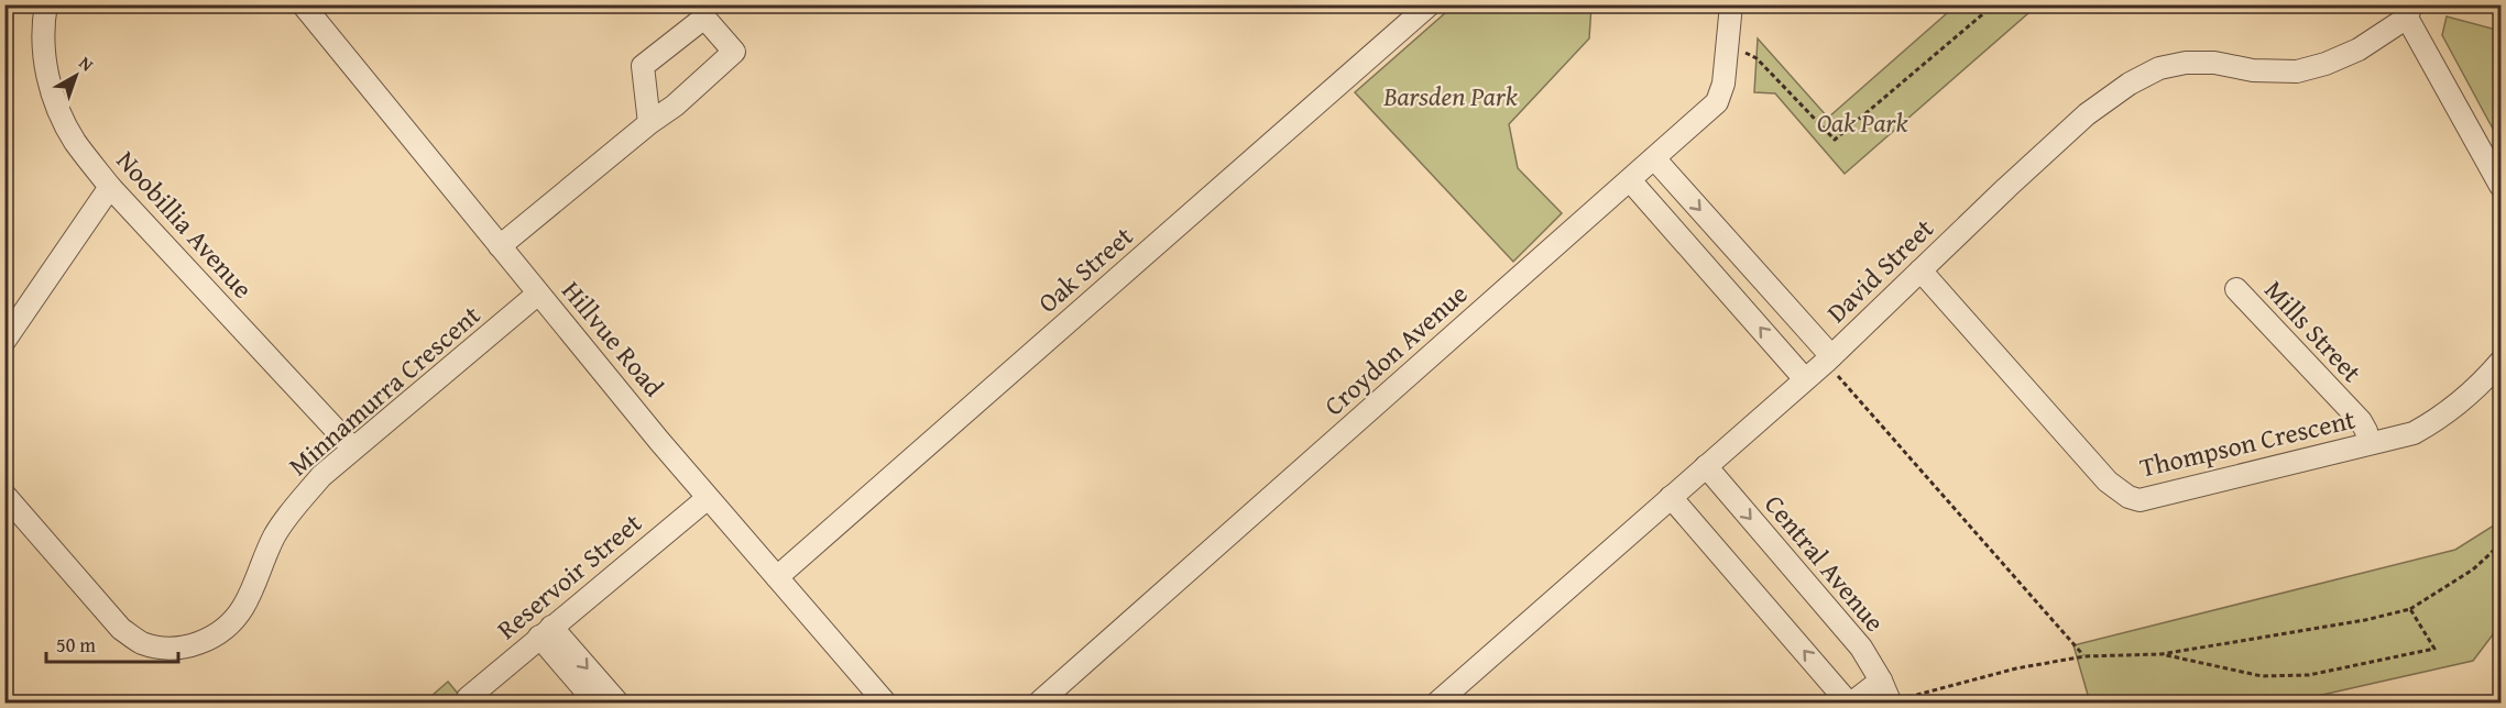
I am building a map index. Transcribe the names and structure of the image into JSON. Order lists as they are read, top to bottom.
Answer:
{
  "streets": {
    "street": [
      "Noobillia Avenue",
      "Oak Street",
      "David Street",
      "Mills Street",
      "Hillvue Road",
      "Croydon Avenue",
      "Minnamurra Crescent",
      "Thompson Crescent",
      "Central Avenue",
      "Reservoir Street"
    ]
  },
  "crossings": [
    ["Noobillia Avenue", "Minnamurra Crescent"],
    ["Oak Street", "Hillvue Road"],
    ["David Street", "Thompson Crescent"],
    ["David Street", "Central Avenue"],
    ["Mills Street", "Thompson Crescent"],
    ["Hillvue Road", "Minnamurra Crescent"],
    ["Hillvue Road", "Reservoir Street"]
  ],
  "parks": ["Barsden Park", "Oak Park"],
  "scale_bar": "50 m",
  "north": "top right"
}
